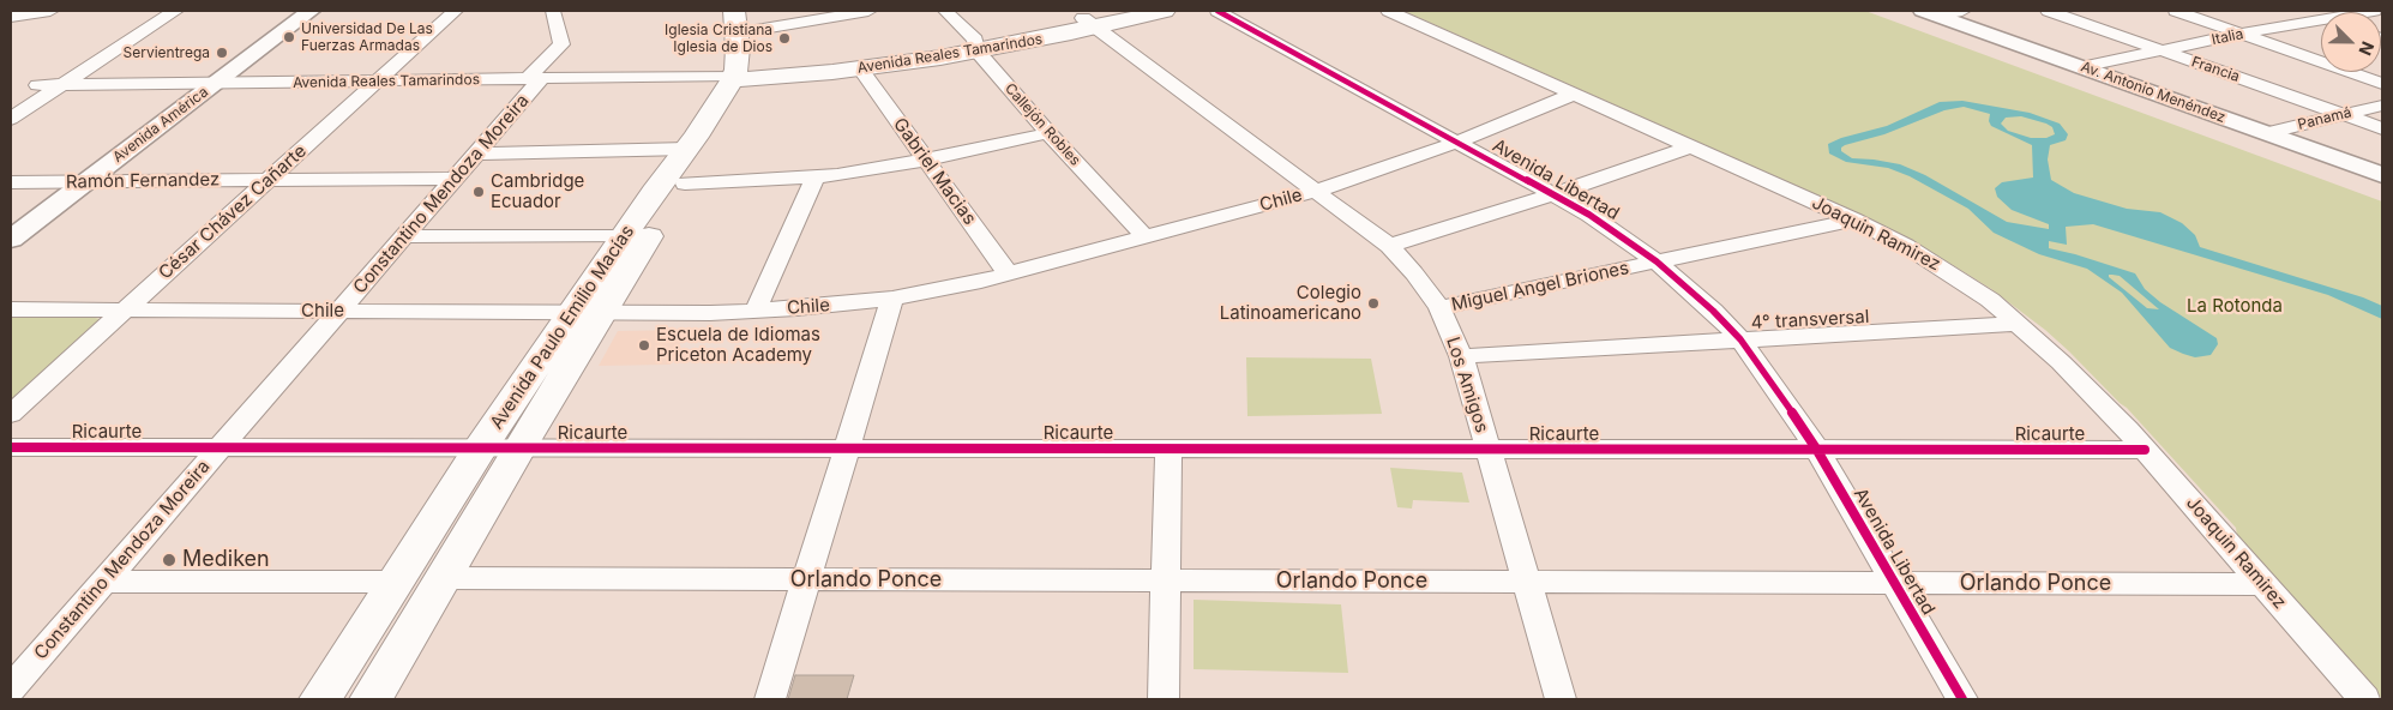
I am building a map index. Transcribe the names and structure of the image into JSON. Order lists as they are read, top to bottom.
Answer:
{
  "streets": {
    "main road": ["Avenida Reales Tamarindos", "Avenida Paulo Emilio Macías"],
    "street": [
      "Italia",
      "Francia",
      "Av. Antonio Menéndez",
      "Panamá",
      "Avenida América",
      "Callejón Robles",
      "Gabriel Macias",
      "Avenida Libertad",
      "Ramón Fernandez",
      "Constantino Mendoza Moreira",
      "Chile",
      "César Chávez Cañarte",
      "Joaquin Ramirez",
      "Miguel Angel Briones",
      "4° transversal",
      "Los Amigos",
      "Ricaurte",
      "Orlando Ponce"
    ]
  },
  "crossings": [
    ["Italia", "Francia"],
    ["Italia", "Av. Antonio Menéndez"],
    ["Avenida Reales Tamarindos", "Avenida América"],
    ["Avenida Reales Tamarindos", "Callejón Robles"],
    ["Avenida Reales Tamarindos", "Gabriel Macias"],
    ["Avenida Reales Tamarindos", "Constantino Mendoza Moreira"],
    ["Avenida Reales Tamarindos", "César Chávez Cañarte"],
    ["Avenida Reales Tamarindos", "Avenida Paulo Emilio Macías"],
    ["Avenida Reales Tamarindos", "Los Amigos"],
    ["Francia", "Panamá"],
    ["Av. Antonio Menéndez", "Panamá"],
    ["Avenida América", "Ramón Fernandez"],
    ["Callejón Robles", "Chile"],
    ["Gabriel Macias", "Chile"],
    ["Avenida Libertad", "Chile"],
    ["Avenida Libertad", "Miguel Angel Briones"],
    ["Avenida Libertad", "4° transversal"],
    ["Avenida Libertad", "Ricaurte"],
    ["Avenida Libertad", "Orlando Ponce"],
    ["Ramón Fernandez", "Constantino Mendoza Moreira"],
    ["Ramón Fernandez", "César Chávez Cañarte"],
    ["Constantino Mendoza Moreira", "Chile"],
    ["Constantino Mendoza Moreira", "Ricaurte"],
    ["Chile", "César Chávez Cañarte"],
    ["Chile", "Joaquin Ramirez"],
    ["Chile", "Avenida Paulo Emilio Macías"],
    ["Chile", "Los Amigos"],
    ["Joaquin Ramirez", "Miguel Angel Briones"],
    ["Joaquin Ramirez", "4° transversal"],
    ["Joaquin Ramirez", "Ricaurte"],
    ["Joaquin Ramirez", "Orlando Ponce"],
    ["Miguel Angel Briones", "Los Amigos"],
    ["4° transversal", "Los Amigos"],
    ["Avenida Paulo Emilio Macías", "Ricaurte"],
    ["Avenida Paulo Emilio Macías", "Orlando Ponce"],
    ["Los Amigos", "Ricaurte"],
    ["Los Amigos", "Orlando Ponce"]
  ],
  "parks": ["La Rotonda"],
  "places": [
    "Universidad De Las Fuerzas Armadas",
    "Iglesia Cristiana Iglesia de Dios",
    "Servientrega",
    "Cambridge Ecuador",
    "Colegio Latinoamericano",
    "Escuela de Idiomas Priceton Academy",
    "Mediken"
  ],
  "north": "bottom right"
}
